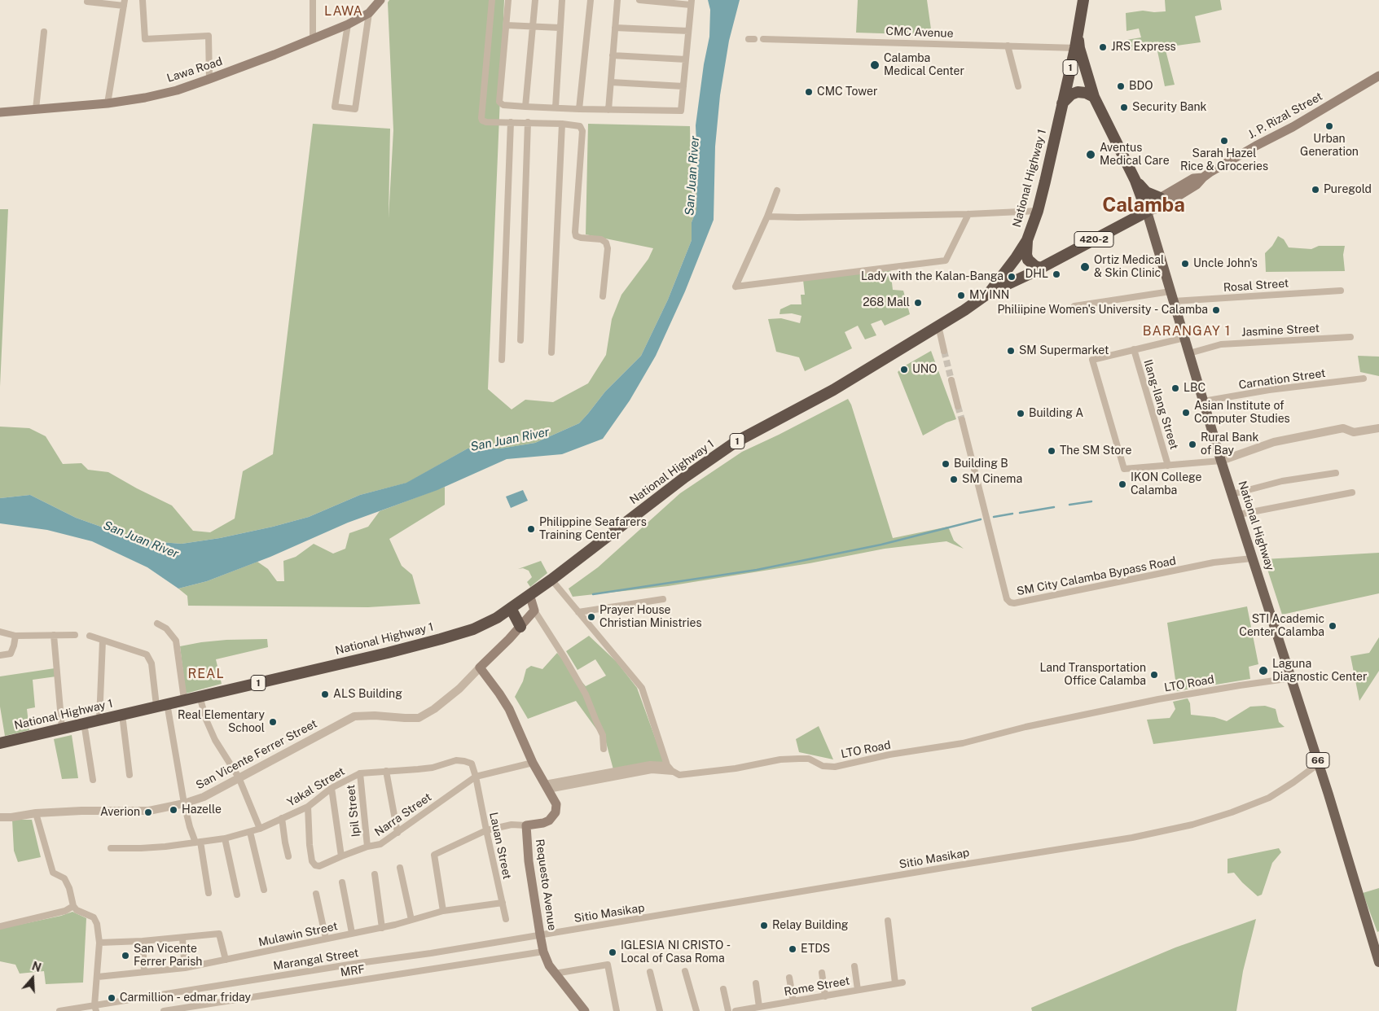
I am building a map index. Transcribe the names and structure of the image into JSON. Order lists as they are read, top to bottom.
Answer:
{
  "streets": {
    "highway": ["1", "National Highway 1", "420-2"],
    "main road": [
      "Lawa Road",
      "J. P. Rizal Street",
      "National Highway",
      "66",
      "Requesto Avenue"
    ],
    "street": [
      "CMC Avenue",
      "Rosal Street",
      "Jasmine Street",
      "Carnation Street",
      "Ilang-Ilang Street",
      "SM City Calamba Bypass Road",
      "LTO Road",
      "San Vicente Ferrer Street",
      "Yakal Street",
      "Ipil Street",
      "Narra Street",
      "Lauan Street",
      "Sitio Masikap",
      "Mulawin Street",
      "Marangal Street",
      "MRF",
      "Rome Street"
    ]
  },
  "crossings": [
    ["CMC Avenue", "National Highway 1"],
    ["1", "National Highway 1"],
    ["1", "420-2"],
    ["J. P. Rizal Street", "National Highway 1"],
    ["J. P. Rizal Street", "420-2"],
    ["J. P. Rizal Street", "National Highway"],
    ["National Highway 1", "420-2"],
    ["National Highway 1", "National Highway"],
    ["420-2", "National Highway"],
    ["Rosal Street", "National Highway"],
    ["Jasmine Street", "National Highway"],
    ["Carnation Street", "National Highway"],
    ["National Highway", "SM City Calamba Bypass Road"],
    ["National Highway", "LTO Road"],
    ["National Highway", "Sitio Masikap"],
    ["LTO Road", "Requesto Avenue"],
    ["San Vicente Ferrer Street", "Requesto Avenue"],
    ["Yakal Street", "Ipil Street"],
    ["Yakal Street", "Narra Street"],
    ["Yakal Street", "Lauan Street"],
    ["Ipil Street", "Narra Street"],
    ["Narra Street", "Lauan Street"],
    ["Narra Street", "Requesto Avenue"],
    ["Lauan Street", "Mulawin Street"],
    ["Sitio Masikap", "Requesto Avenue"],
    ["Sitio Masikap", "Marangal Street"],
    ["Requesto Avenue", "Marangal Street"],
    ["Requesto Avenue", "MRF"]
  ],
  "districts": [
    "LAWA",
    "Calamba",
    "BARANGAY 1",
    "REAL"
  ],
  "water": ["San Juan River"],
  "places": [
    "JRS Express",
    "Calamba Medical Center",
    "BDO",
    "CMC Tower",
    "Security Bank",
    "Urban Generation",
    "Sarah Hazel Rice & Groceries",
    "Aventus Medical Care",
    "Puregold",
    "Uncle John's",
    "Ortiz Medical & Skin Clinic",
    "DHL",
    "Lady with the Kalan-Banga",
    "MY INN",
    "268 Mall",
    "Philiipine Women's University - Calamba",
    "SM Supermarket",
    "UNO",
    "LBC",
    "Asian Institute of Computer Studies",
    "Building A",
    "Rural Bank of Bay",
    "The SM Store",
    "Building B",
    "SM Cinema",
    "IKON College Calamba",
    "Philippine Seafarers Training Center",
    "Prayer House Christian Ministries",
    "STI Academic Center Calamba",
    "Laguna Diagnostic Center",
    "Land Transportation Office Calamba",
    "ALS Building",
    "Real Elementary School",
    "Hazelle",
    "Averion",
    "Relay Building",
    "ETDS",
    "IGLESIA NI CRISTO - Local of Casa Roma",
    "San Vicente Ferrer Parish",
    "Carmillion - edmar friday"
  ],
  "north": "top"
}
